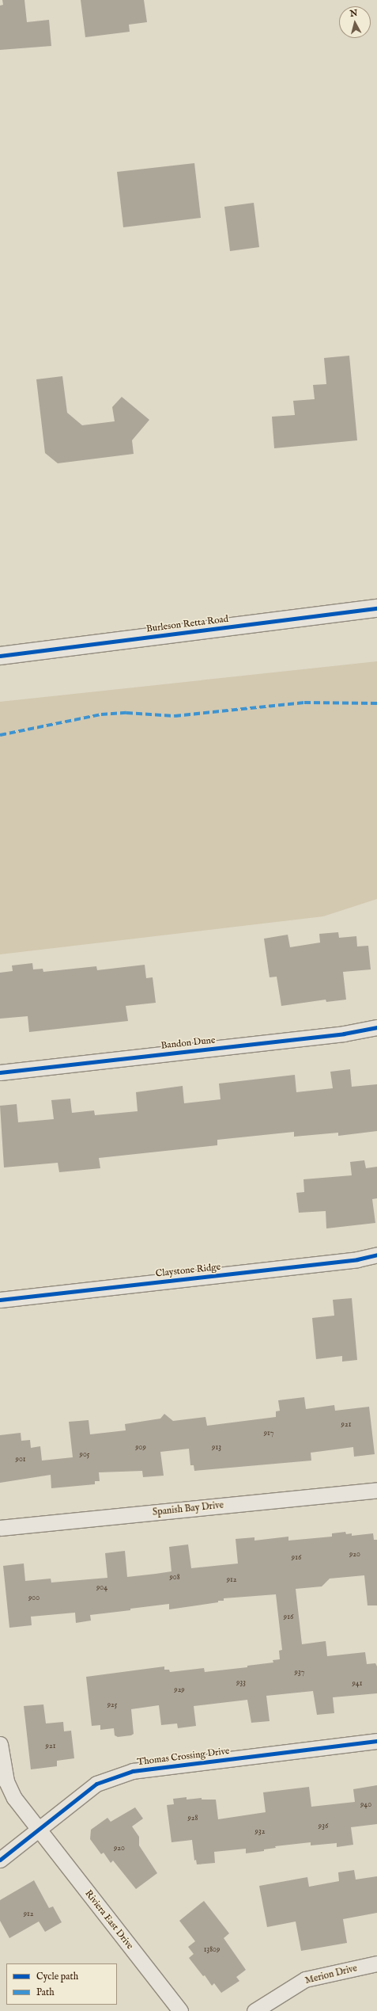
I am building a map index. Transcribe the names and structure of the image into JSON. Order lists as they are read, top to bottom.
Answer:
{
  "streets": {
    "street": [
      "Burleson Retta Road",
      "Bandon Dune",
      "Claystone Ridge",
      "Spanish Bay Drive",
      "Thomas Crossing Drive",
      "Riviera East Drive",
      "Merion Drive"
    ]
  },
  "crossings": [
    ["Thomas Crossing Drive", "Riviera East Drive"]
  ],
  "house_numbers": [
    "921",
    "917",
    "909",
    "913",
    "905",
    "901",
    "920",
    "916",
    "908",
    "912",
    "904",
    "900",
    "916",
    "937",
    "933",
    "941",
    "929",
    "925",
    "921",
    "940",
    "928",
    "936",
    "932",
    "920",
    "912",
    "13809"
  ],
  "legend": ["Cycle path", "Path"],
  "north": "top"
}
